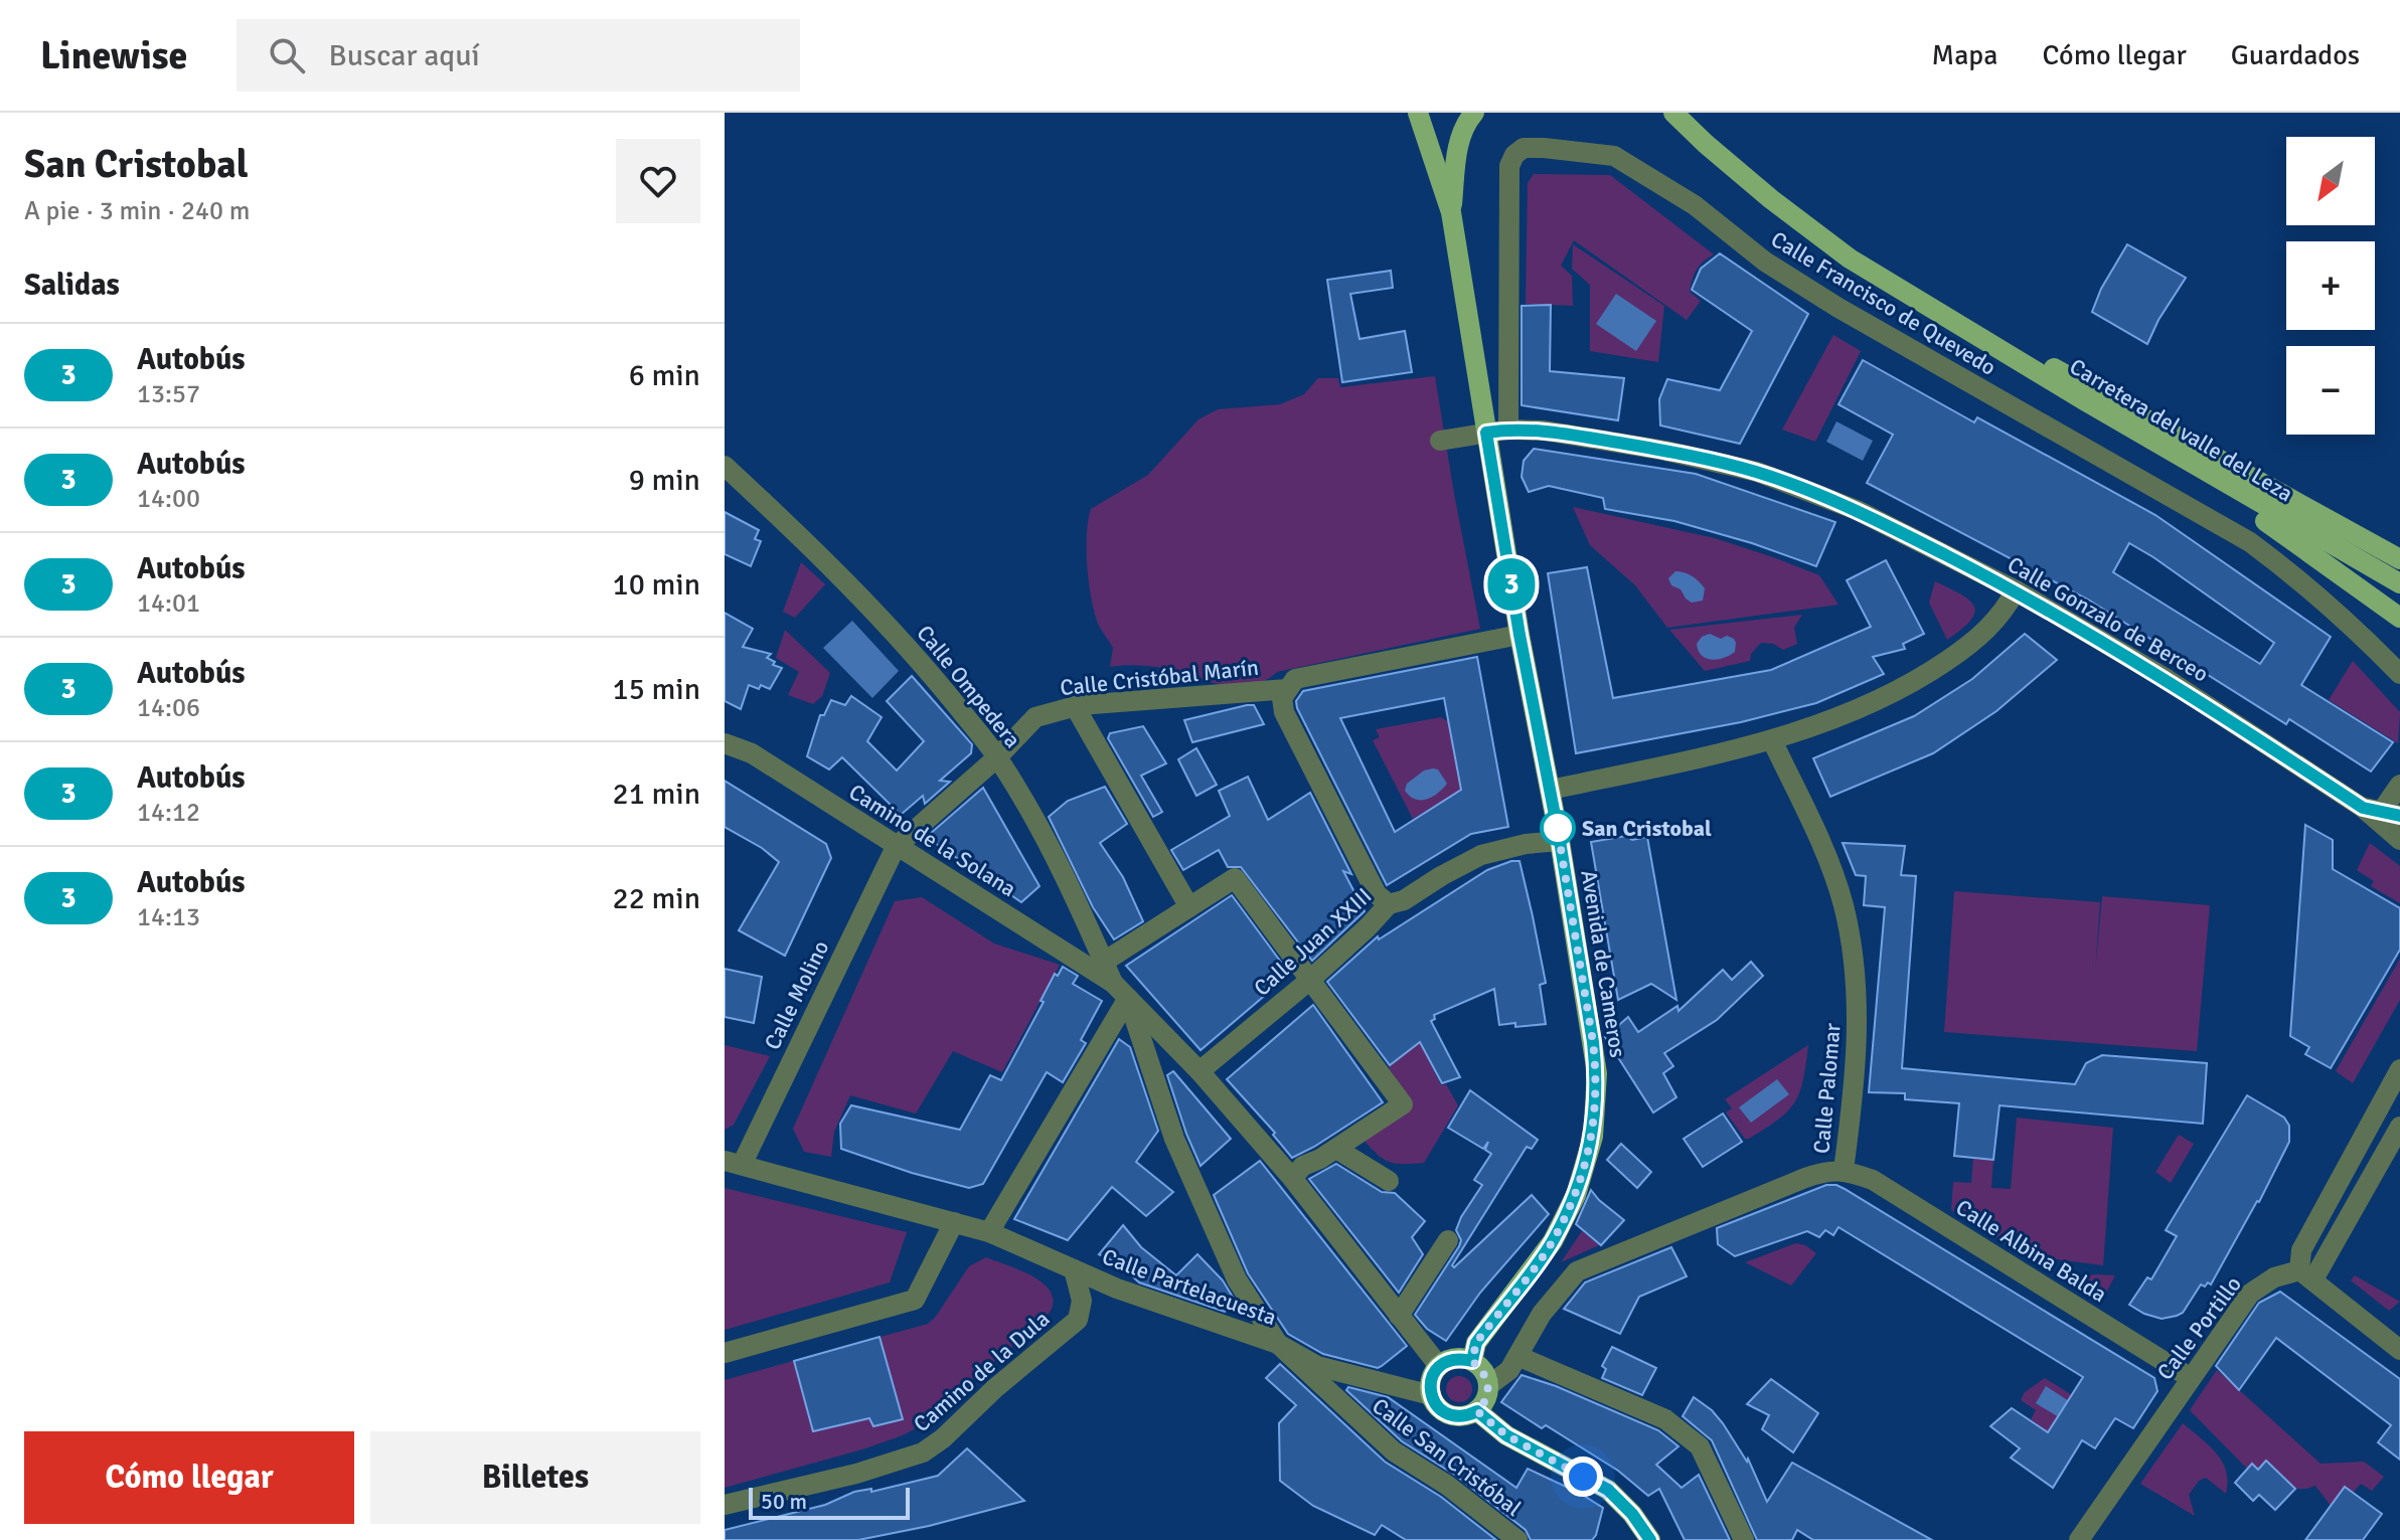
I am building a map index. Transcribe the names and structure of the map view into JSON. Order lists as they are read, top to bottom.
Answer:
{
  "streets": {
    "main road": ["Carretera del valle del Leza", "Avenida de Cameros"],
    "street": [
      "Calle Francisco de Quevedo",
      "Calle Gonzalo de Berceo",
      "Calle Cristóbal Marín",
      "Calle Ompedera",
      "Camino de la Solana",
      "Calle Juan XXIII",
      "Calle Molino",
      "Calle Palomar",
      "Calle Albina Balda",
      "Calle Partelacuesta",
      "Calle Portillo",
      "Camino de la Dula",
      "Calle San Cristóbal"
    ]
  },
  "crossings": [
    ["Calle Francisco de Quevedo", "Calle Gonzalo de Berceo"],
    ["Calle Gonzalo de Berceo", "Avenida de Cameros"],
    ["Calle Cristóbal Marín", "Calle Ompedera"],
    ["Calle Cristóbal Marín", "Camino de la Solana"],
    ["Calle Cristóbal Marín", "Avenida de Cameros"],
    ["Calle Cristóbal Marín", "Calle Molino"],
    ["Calle Ompedera", "Camino de la Solana"],
    ["Calle Ompedera", "Calle Partelacuesta"],
    ["Camino de la Solana", "Calle Molino"],
    ["Camino de la Solana", "Calle Partelacuesta"],
    ["Calle Juan XXIII", "Avenida de Cameros"],
    ["Avenida de Cameros", "Calle Palomar"],
    ["Calle Molino", "Calle Partelacuesta"],
    ["Calle Palomar", "Calle Albina Balda"],
    ["Calle Albina Balda", "Calle Portillo"],
    ["Calle Partelacuesta", "Camino de la Dula"],
    ["Calle Partelacuesta", "Calle San Cristóbal"]
  ],
  "places": ["San Cristobal"],
  "lines": ["bus line 3"],
  "scale_bar": "50 m",
  "north": "bottom left",
  "page": {
    "header": "Linewise",
    "search": "Buscar aquí",
    "nav": ["Mapa", "Cómo llegar", "Guardados"],
    "heading": [
      ["San Cristobal", "A pie · 3 min · 240 m"],
      "Salidas"
    ],
    "on_map": "3",
    "map_buttons": ["+", "−"],
    "list": [
      {
        "mark": "3",
        "name": "Autobús",
        "note": "13:57",
        "value": "6 min"
      },
      {
        "mark": "3",
        "name": "Autobús",
        "note": "14:00",
        "value": "9 min"
      },
      {
        "mark": "3",
        "name": "Autobús",
        "note": "14:01",
        "value": "10 min"
      },
      {
        "mark": "3",
        "name": "Autobús",
        "note": "14:06",
        "value": "15 min"
      },
      {
        "mark": "3",
        "name": "Autobús",
        "note": "14:12",
        "value": "21 min"
      },
      {
        "mark": "3",
        "name": "Autobús",
        "note": "14:13",
        "value": "22 min"
      }
    ],
    "buttons": ["Cómo llegar", "Billetes"],
    "scale": "50 m"
  }
}
